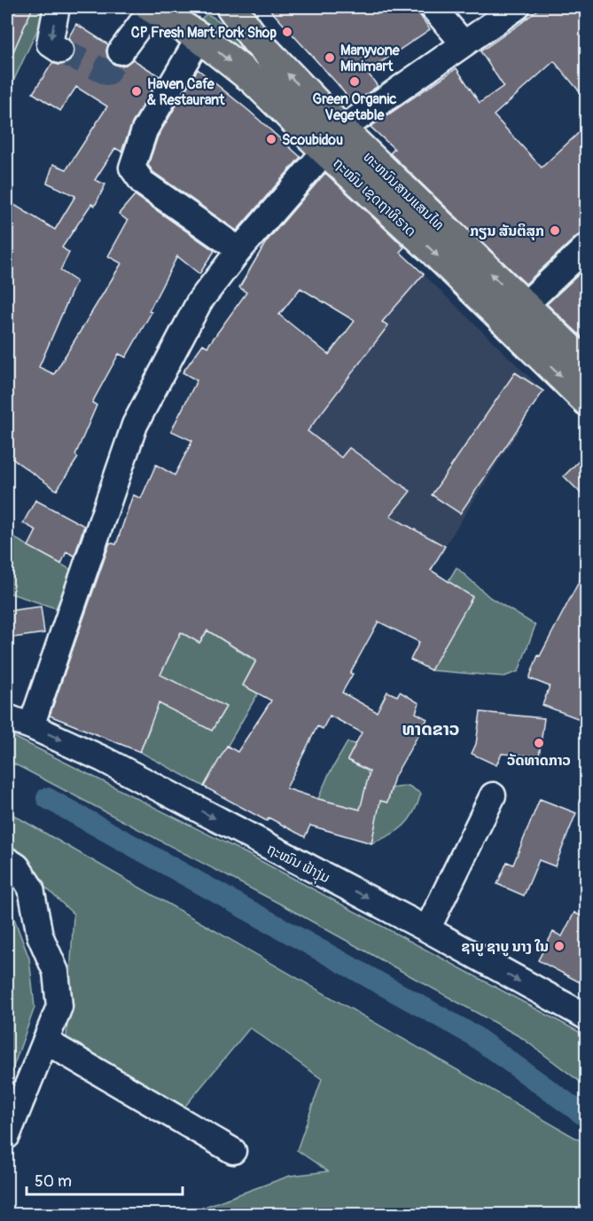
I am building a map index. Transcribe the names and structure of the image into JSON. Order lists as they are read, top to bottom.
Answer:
{
  "streets": {
    "main road": ["ທະຫນົນສາມແສນໄທ", "ຖະໜົນ ເຊດຖາທິຣາດ"],
    "street": ["ຖະໝົນ ຟ້າງຸ່ມ"]
  },
  "crossings": [
    ["ທະຫນົນສາມແສນໄທ", "ຖະໜົນ ເຊດຖາທິຣາດ"]
  ],
  "one_way": ["ທະຫນົນສາມແສນໄທ", "ຖະໜົນ ເຊດຖາທິຣາດ", "ຖະໝົນ ຟ້າງຸ່ມ"],
  "districts": ["ທາດຂາວ"],
  "places": [
    "CP Fresh Mart Pork Shop",
    "Manyvone Minimart",
    "Green Organic Vegetable",
    "Haven Cafe & Restaurant",
    "Scoubidou",
    "ກຽນ ສັນຕິສຸກ",
    "ວັດທາດກາວ",
    "ຊາບູ ຊາບູ ນາງ ໃນ"
  ],
  "scale_bar": "50 m"
}
